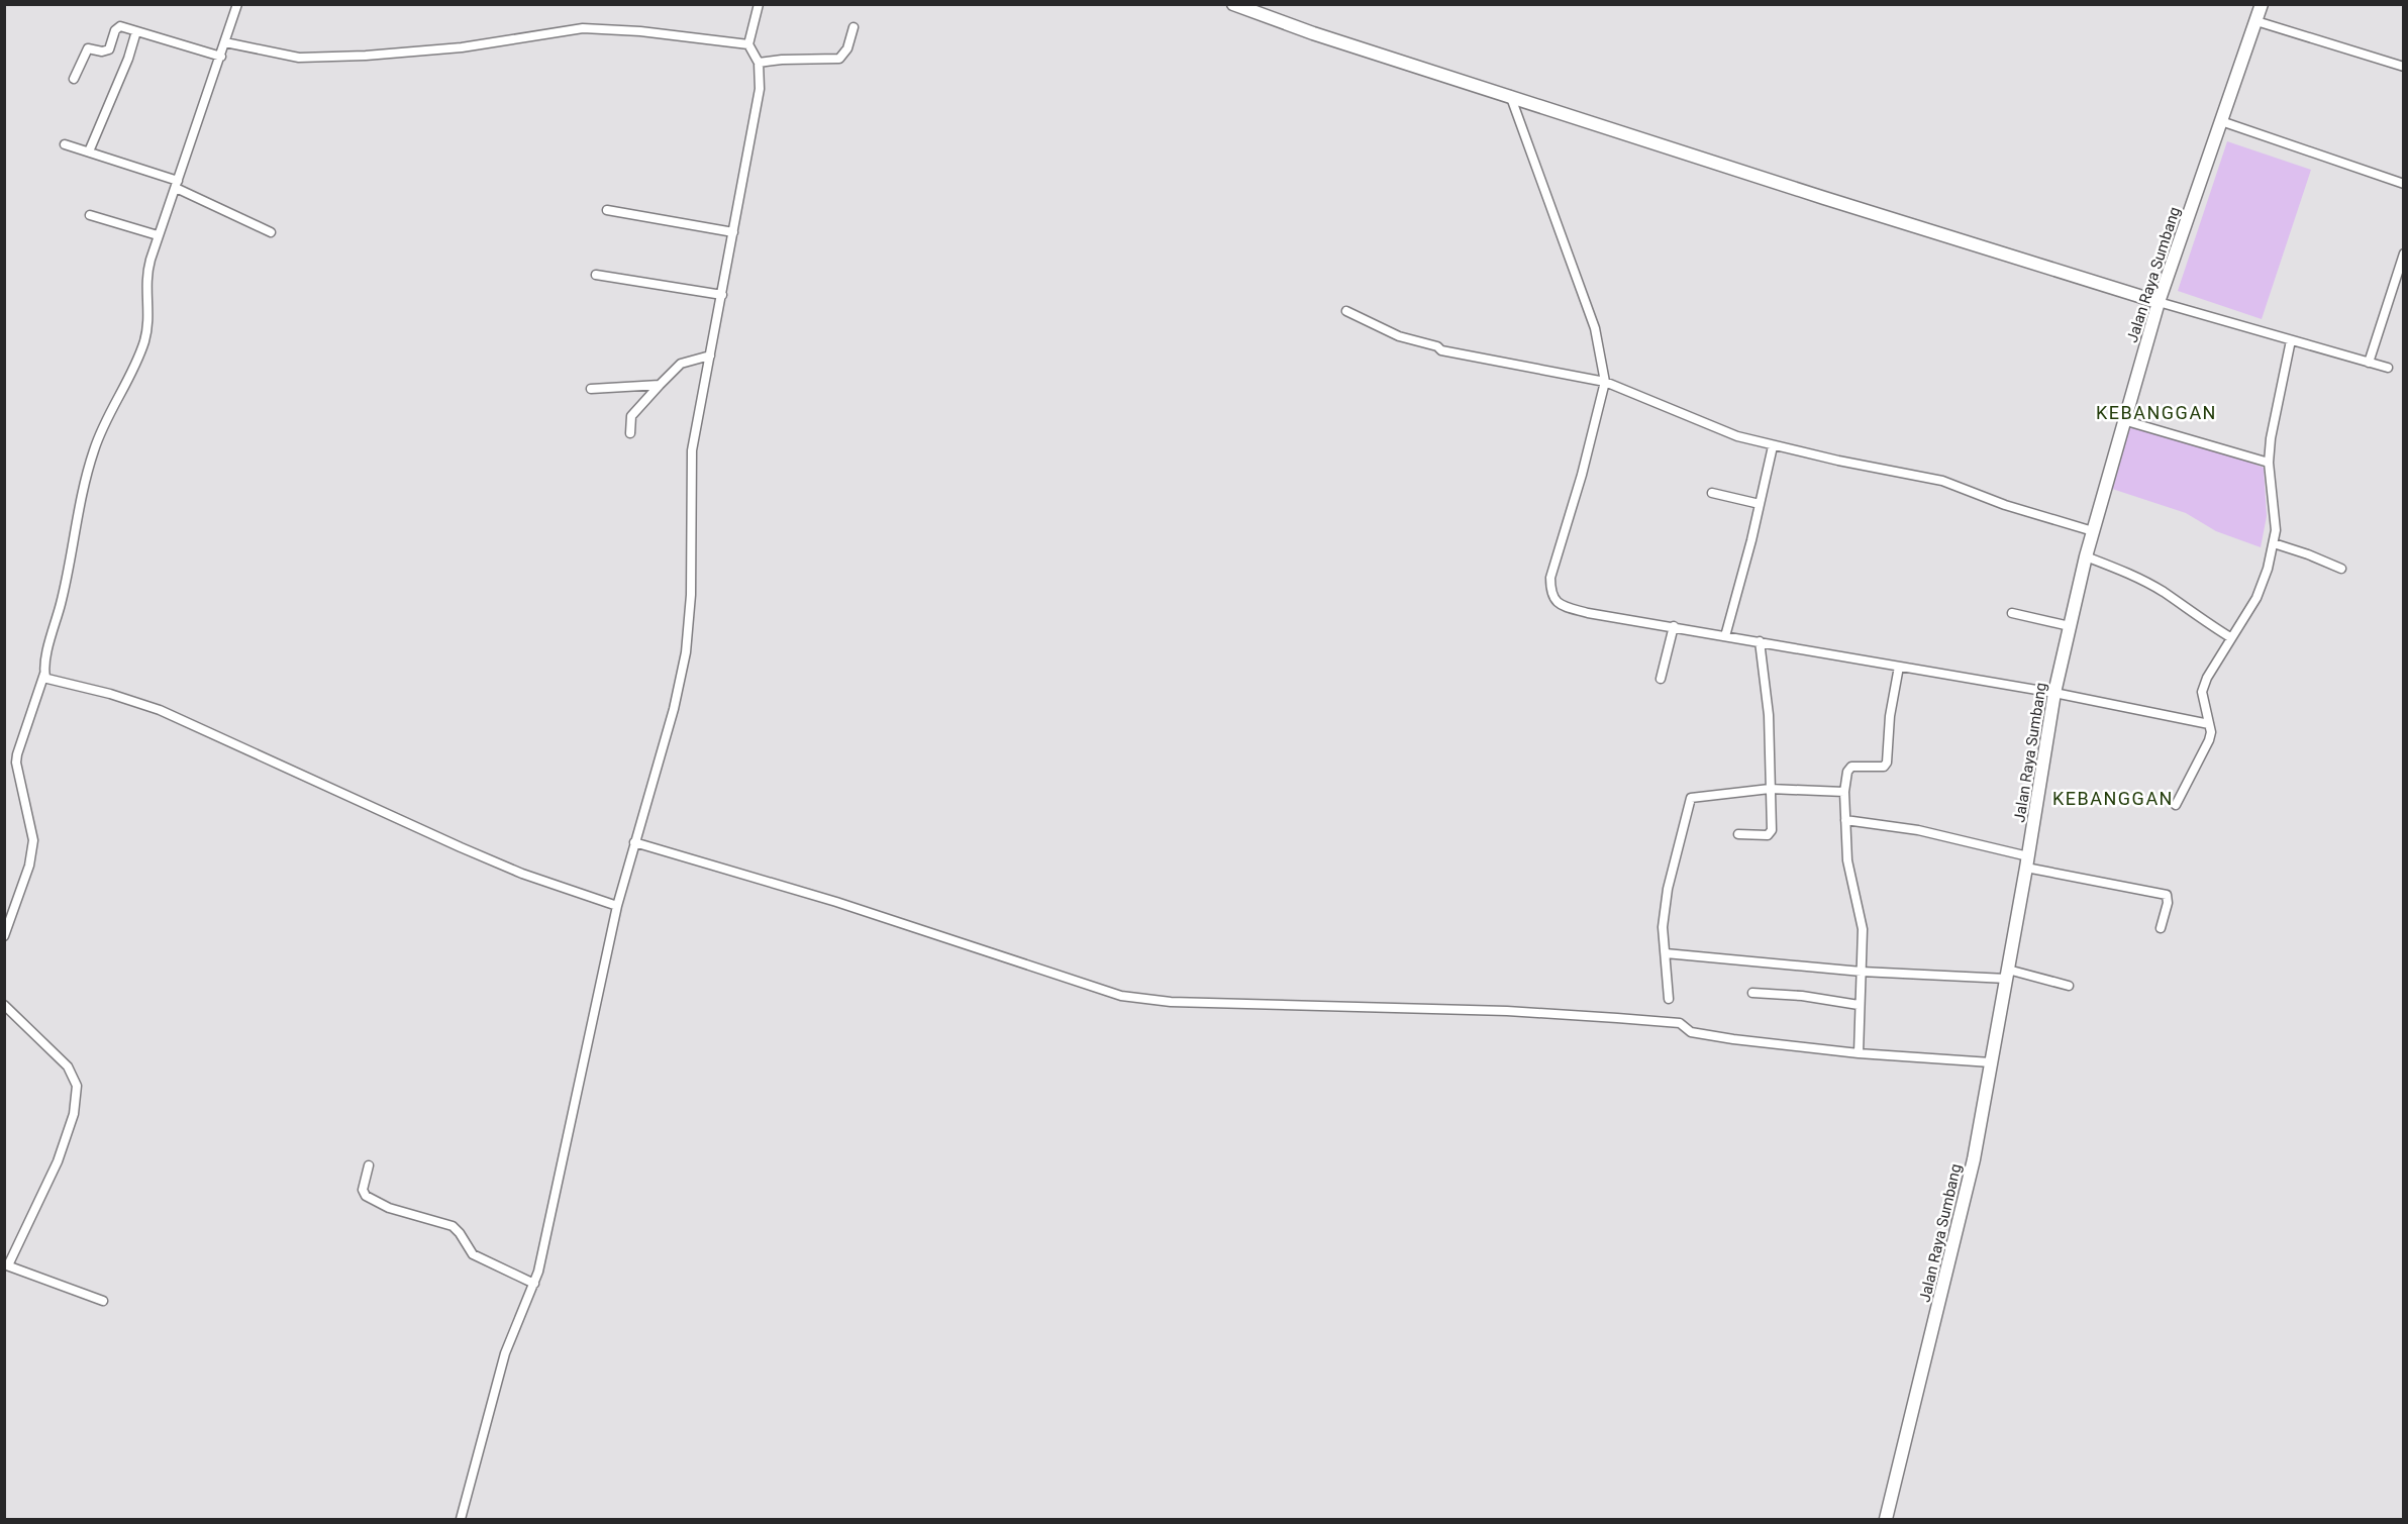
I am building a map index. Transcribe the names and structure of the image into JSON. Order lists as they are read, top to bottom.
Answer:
{
  "streets": {
    "street": ["Jalan Raya Sumbang"]
  },
  "districts": ["KEBANGGAN", "KEBANGGAN"]
}
